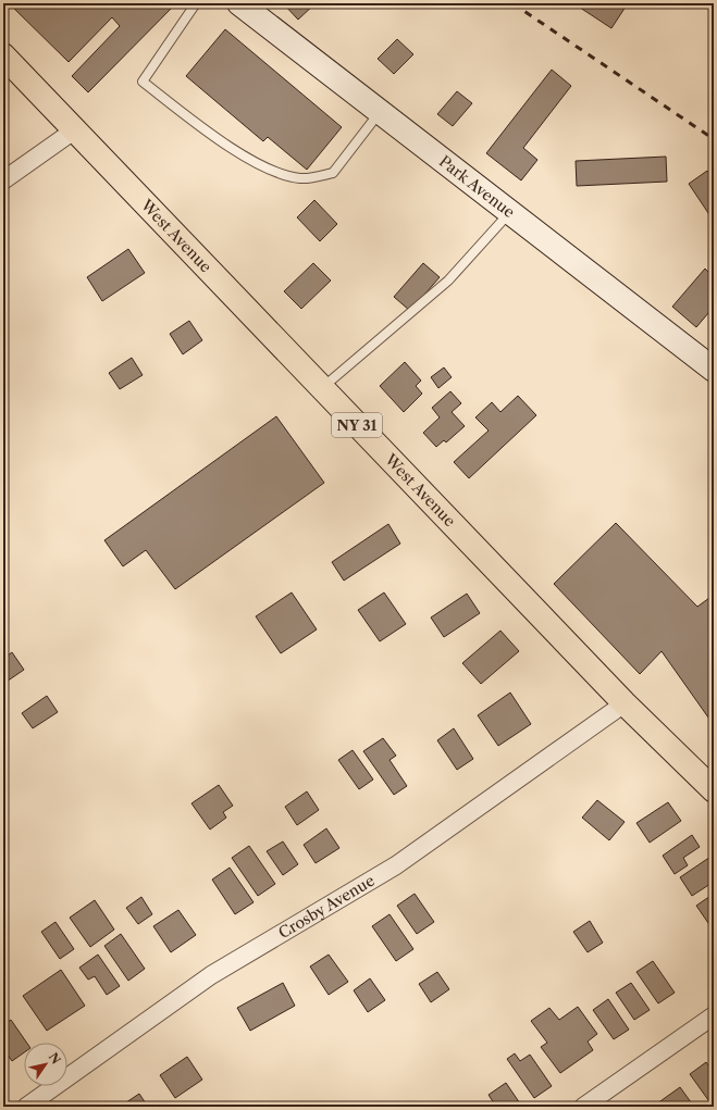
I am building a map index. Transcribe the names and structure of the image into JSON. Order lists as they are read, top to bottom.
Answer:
{
  "streets": {
    "highway": ["West Avenue", "NY 31"],
    "main road": ["Park Avenue"],
    "street": ["Crosby Avenue"]
  },
  "crossings": [
    ["West Avenue", "Crosby Avenue"]
  ],
  "north": "top right"
}
